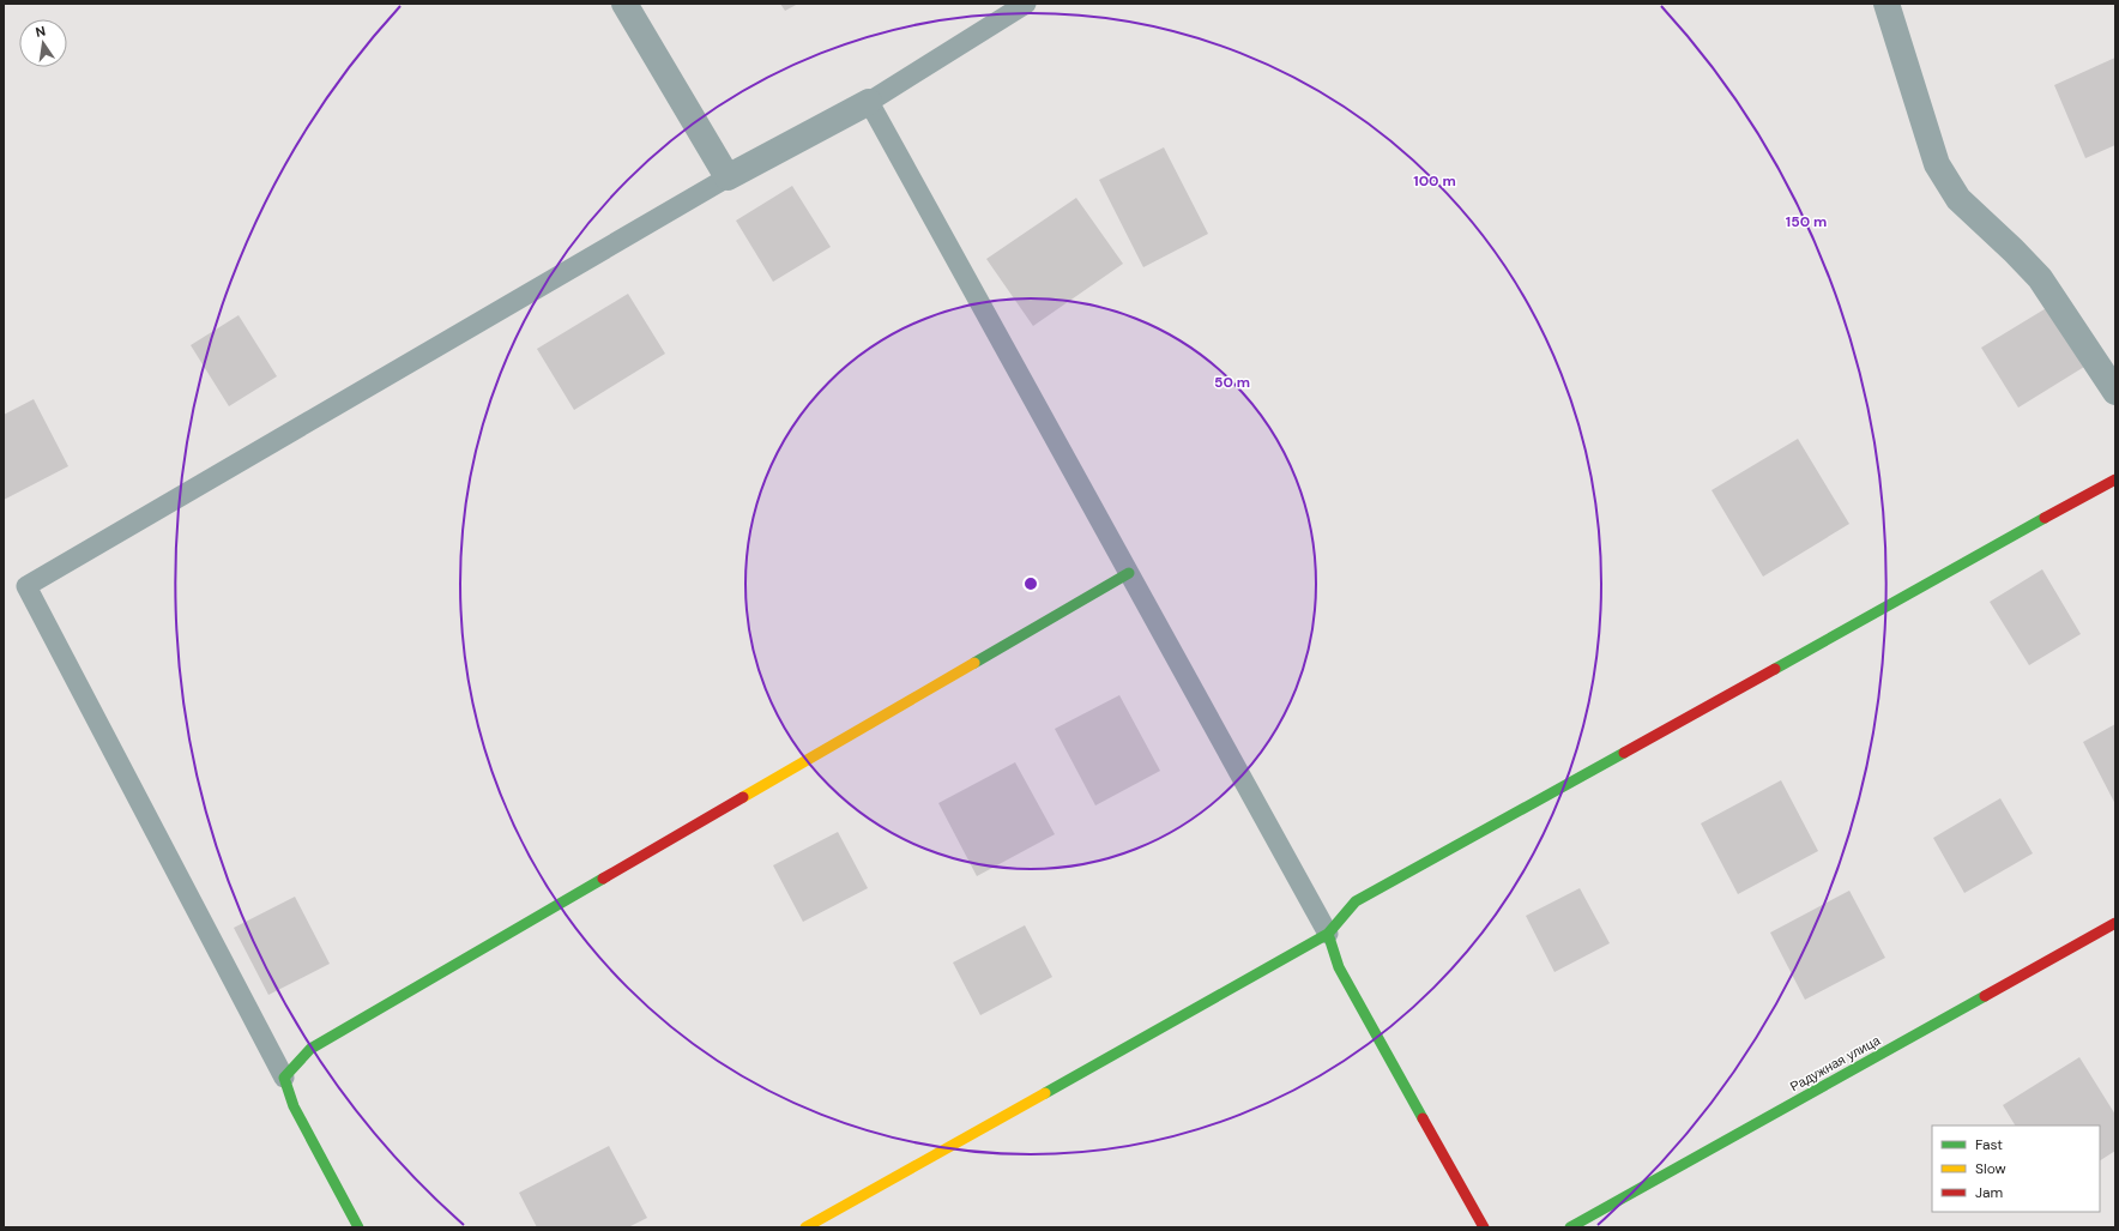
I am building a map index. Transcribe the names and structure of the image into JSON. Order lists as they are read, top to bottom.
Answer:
{
  "streets": {
    "street": ["Радужная улица"]
  },
  "legend": ["Fast", "Slow", "Jam"],
  "north": "top",
  "rings": ["100 m", "150 m", "50 m"]
}
